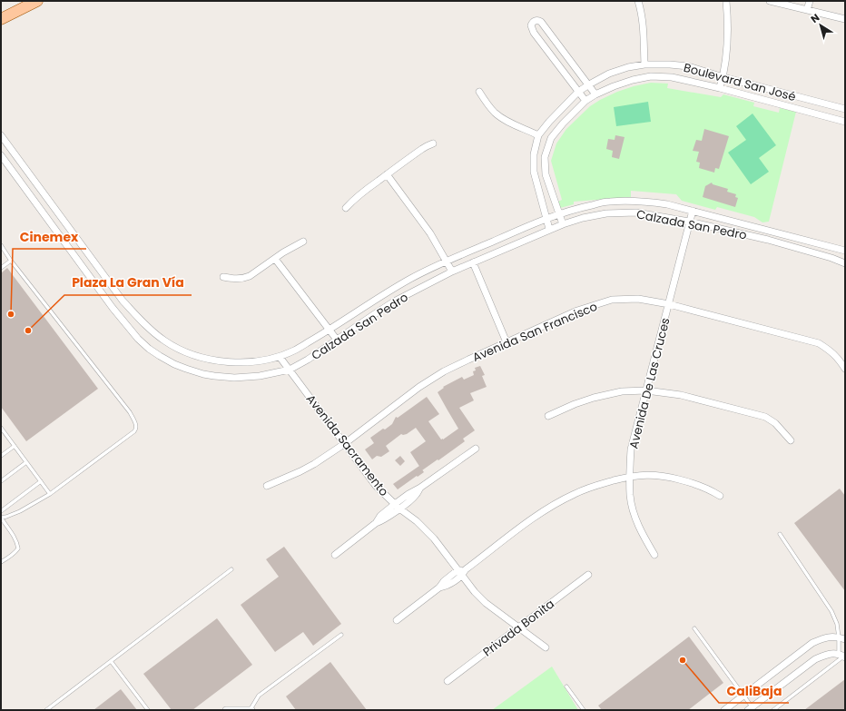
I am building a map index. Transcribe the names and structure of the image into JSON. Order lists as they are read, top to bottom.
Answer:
{
  "streets": {
    "street": [
      "Boulevard San José",
      "Calzada San Pedro",
      "Avenida San Francisco",
      "Avenida De Las Cruces",
      "Avenida Sacramento",
      "Privada Bonita"
    ]
  },
  "crossings": [
    ["Boulevard San José", "Calzada San Pedro"],
    ["Calzada San Pedro", "Avenida De Las Cruces"],
    ["Calzada San Pedro", "Avenida Sacramento"],
    ["Avenida San Francisco", "Avenida De Las Cruces"],
    ["Avenida San Francisco", "Avenida Sacramento"],
    ["Avenida Sacramento", "Privada Bonita"]
  ],
  "places": ["Cinemex", "Plaza La Gran Vía", "CaliBaja"],
  "north": "top left"
}
